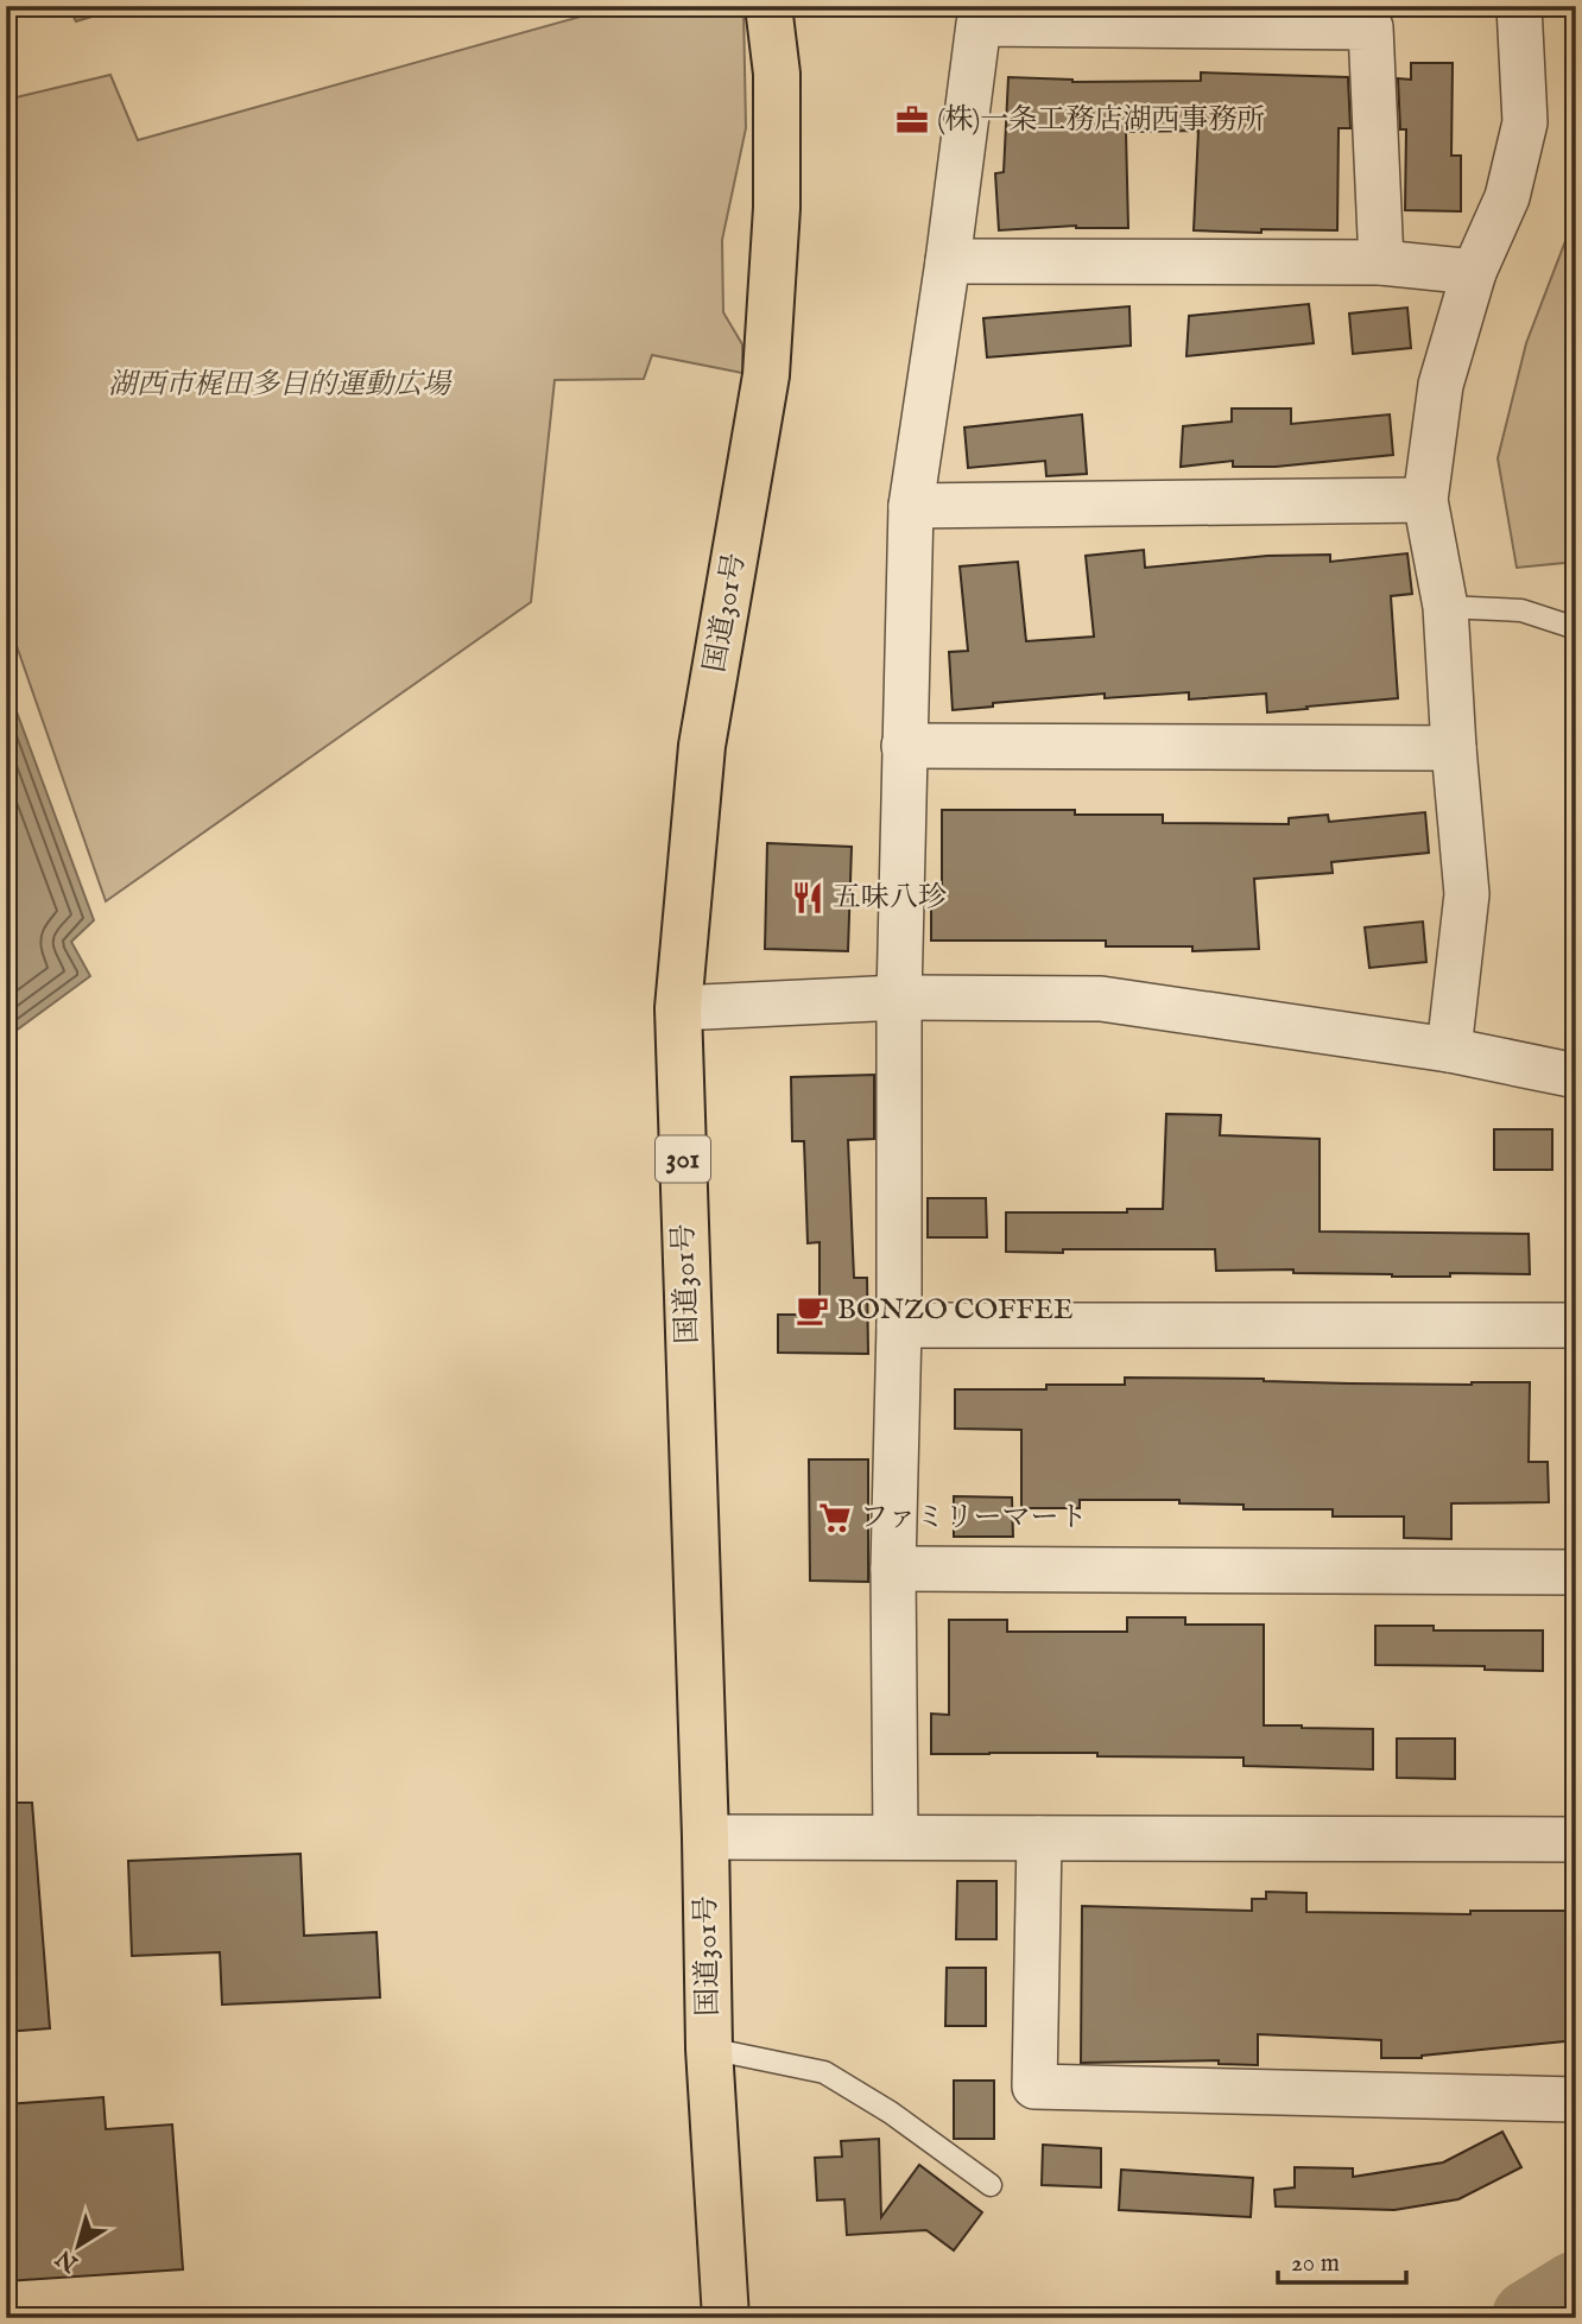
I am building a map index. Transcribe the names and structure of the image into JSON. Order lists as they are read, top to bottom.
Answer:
{
  "streets": {
    "highway": ["国道301号", "301"]
  },
  "parks": ["湖西市梶田多目的運動広場"],
  "places": {
    "office": ["(株)一条工務店湖西事務所"],
    "restaurant": ["五味八珍"],
    "cafe": ["BONZO COFFEE"],
    "supermarket": ["ファミリーマート"]
  },
  "scale_bar": "20 m",
  "north": "bottom left"
}
